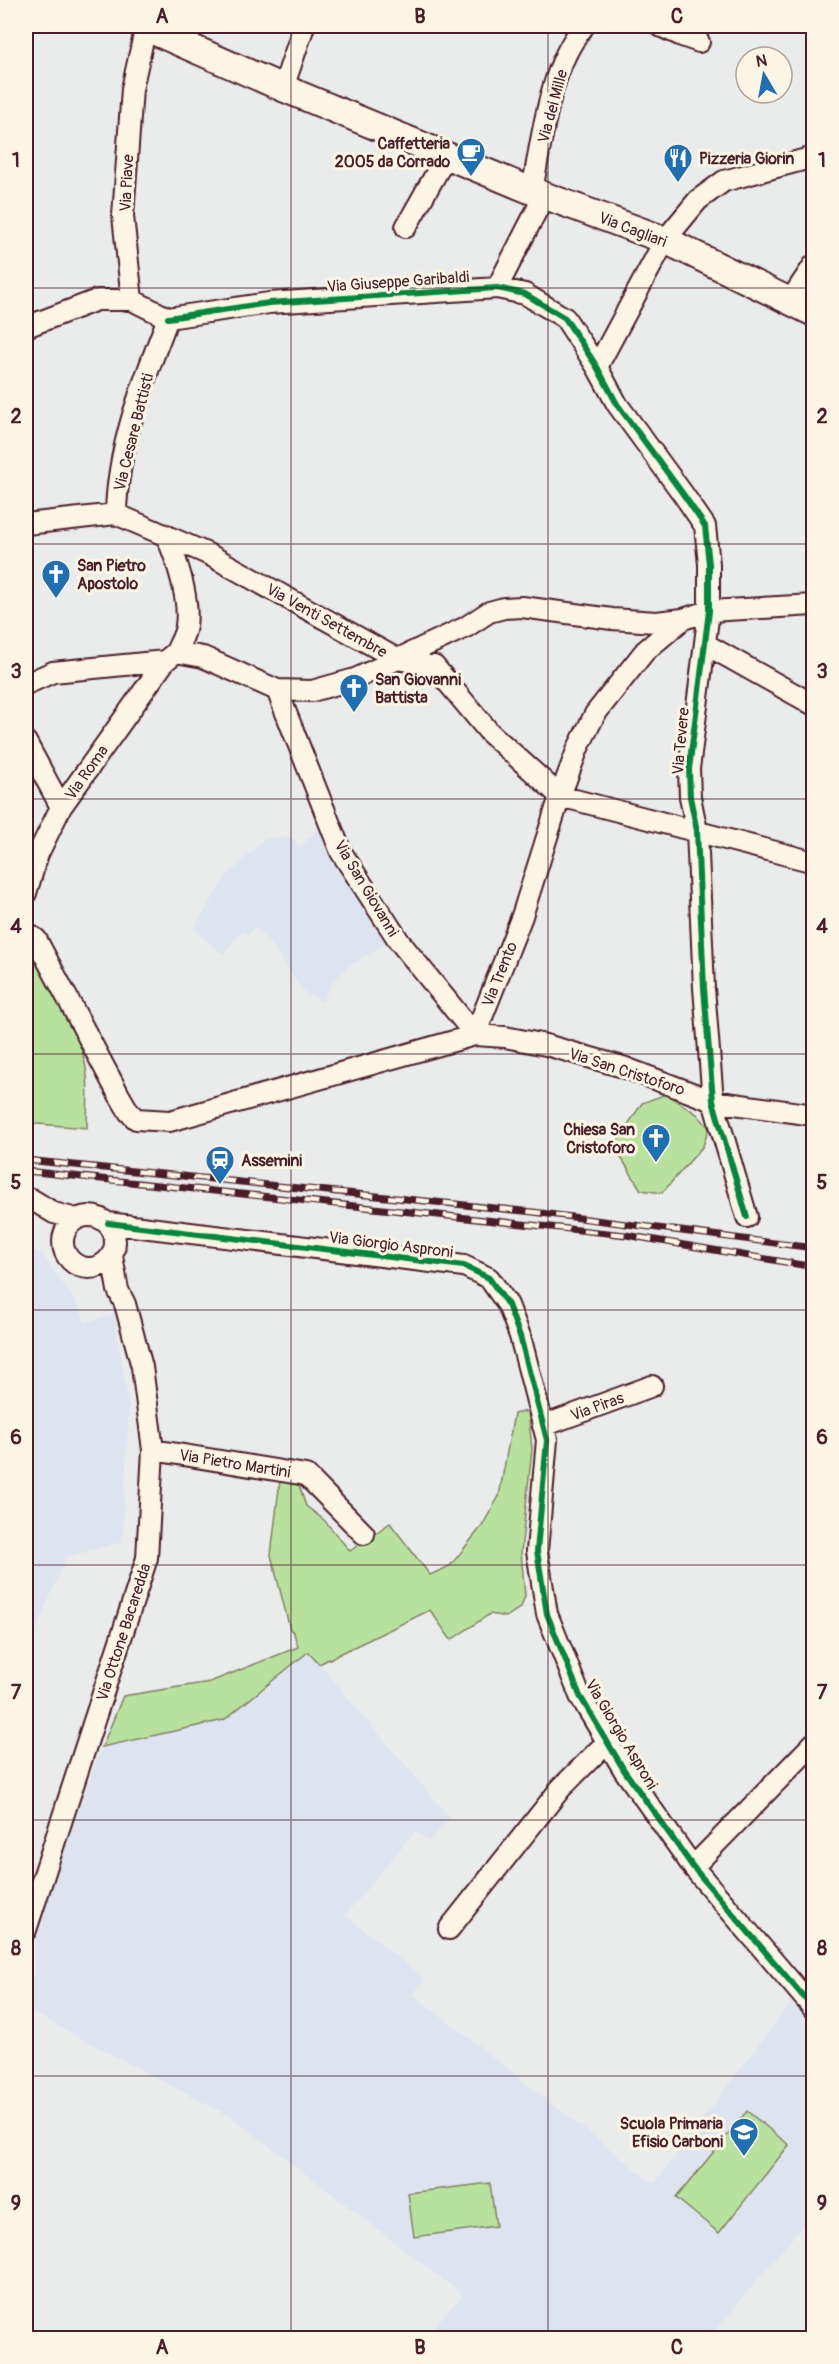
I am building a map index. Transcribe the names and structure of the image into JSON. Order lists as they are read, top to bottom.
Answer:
{
  "streets": {
    "main road": ["Via Cagliari"],
    "street": [
      "Via dei Mille",
      "Via Piave",
      "Via Giuseppe Garibaldi",
      "Via Cesare Battisti",
      "Via Venti Settembre",
      "Via Tevere",
      "Via Roma",
      "Via San Giovanni",
      "Via Trento",
      "Via San Cristoforo",
      "Via Giorgio Asproni",
      "Via Piras",
      "Via Pietro Martini",
      "Via Ottone Bacaredda"
    ]
  },
  "crossings": [
    ["Via dei Mille", "Via Cagliari"],
    ["Via dei Mille", "Via Giuseppe Garibaldi"],
    ["Via Piave", "Via Cagliari"],
    ["Via Giuseppe Garibaldi", "Via Cesare Battisti"],
    ["Via Giuseppe Garibaldi", "Via Tevere"],
    ["Via Cesare Battisti", "Via Venti Settembre"],
    ["Via Venti Settembre", "Via Tevere"],
    ["Via Venti Settembre", "Via Roma"],
    ["Via Venti Settembre", "Via Trento"],
    ["Via Tevere", "Via San Cristoforo"],
    ["Via San Giovanni", "Via Trento"],
    ["Via San Giovanni", "Via San Cristoforo"],
    ["Via Trento", "Via San Cristoforo"],
    ["Via Giorgio Asproni", "Via Piras"],
    ["Via Giorgio Asproni", "Via Ottone Bacaredda"],
    ["Via Pietro Martini", "Via Ottone Bacaredda"]
  ],
  "places": {
    "cafe": ["Caffetteria 2005 da Corrado"],
    "restaurant": ["Pizzeria Giorin"],
    "church": ["San Pietro Apostolo", "San Giovanni Battista", "Chiesa San Cristoforo"],
    "station": ["Assemini"],
    "school or university": ["Scuola Primaria Efisio Carboni"]
  },
  "north": "top",
  "grid": {
    "columns": ["A", "B", "C"],
    "rows": [
      "1",
      "2",
      "3",
      "4",
      "5",
      "6",
      "7",
      "8",
      "9"
    ]
  }
}
